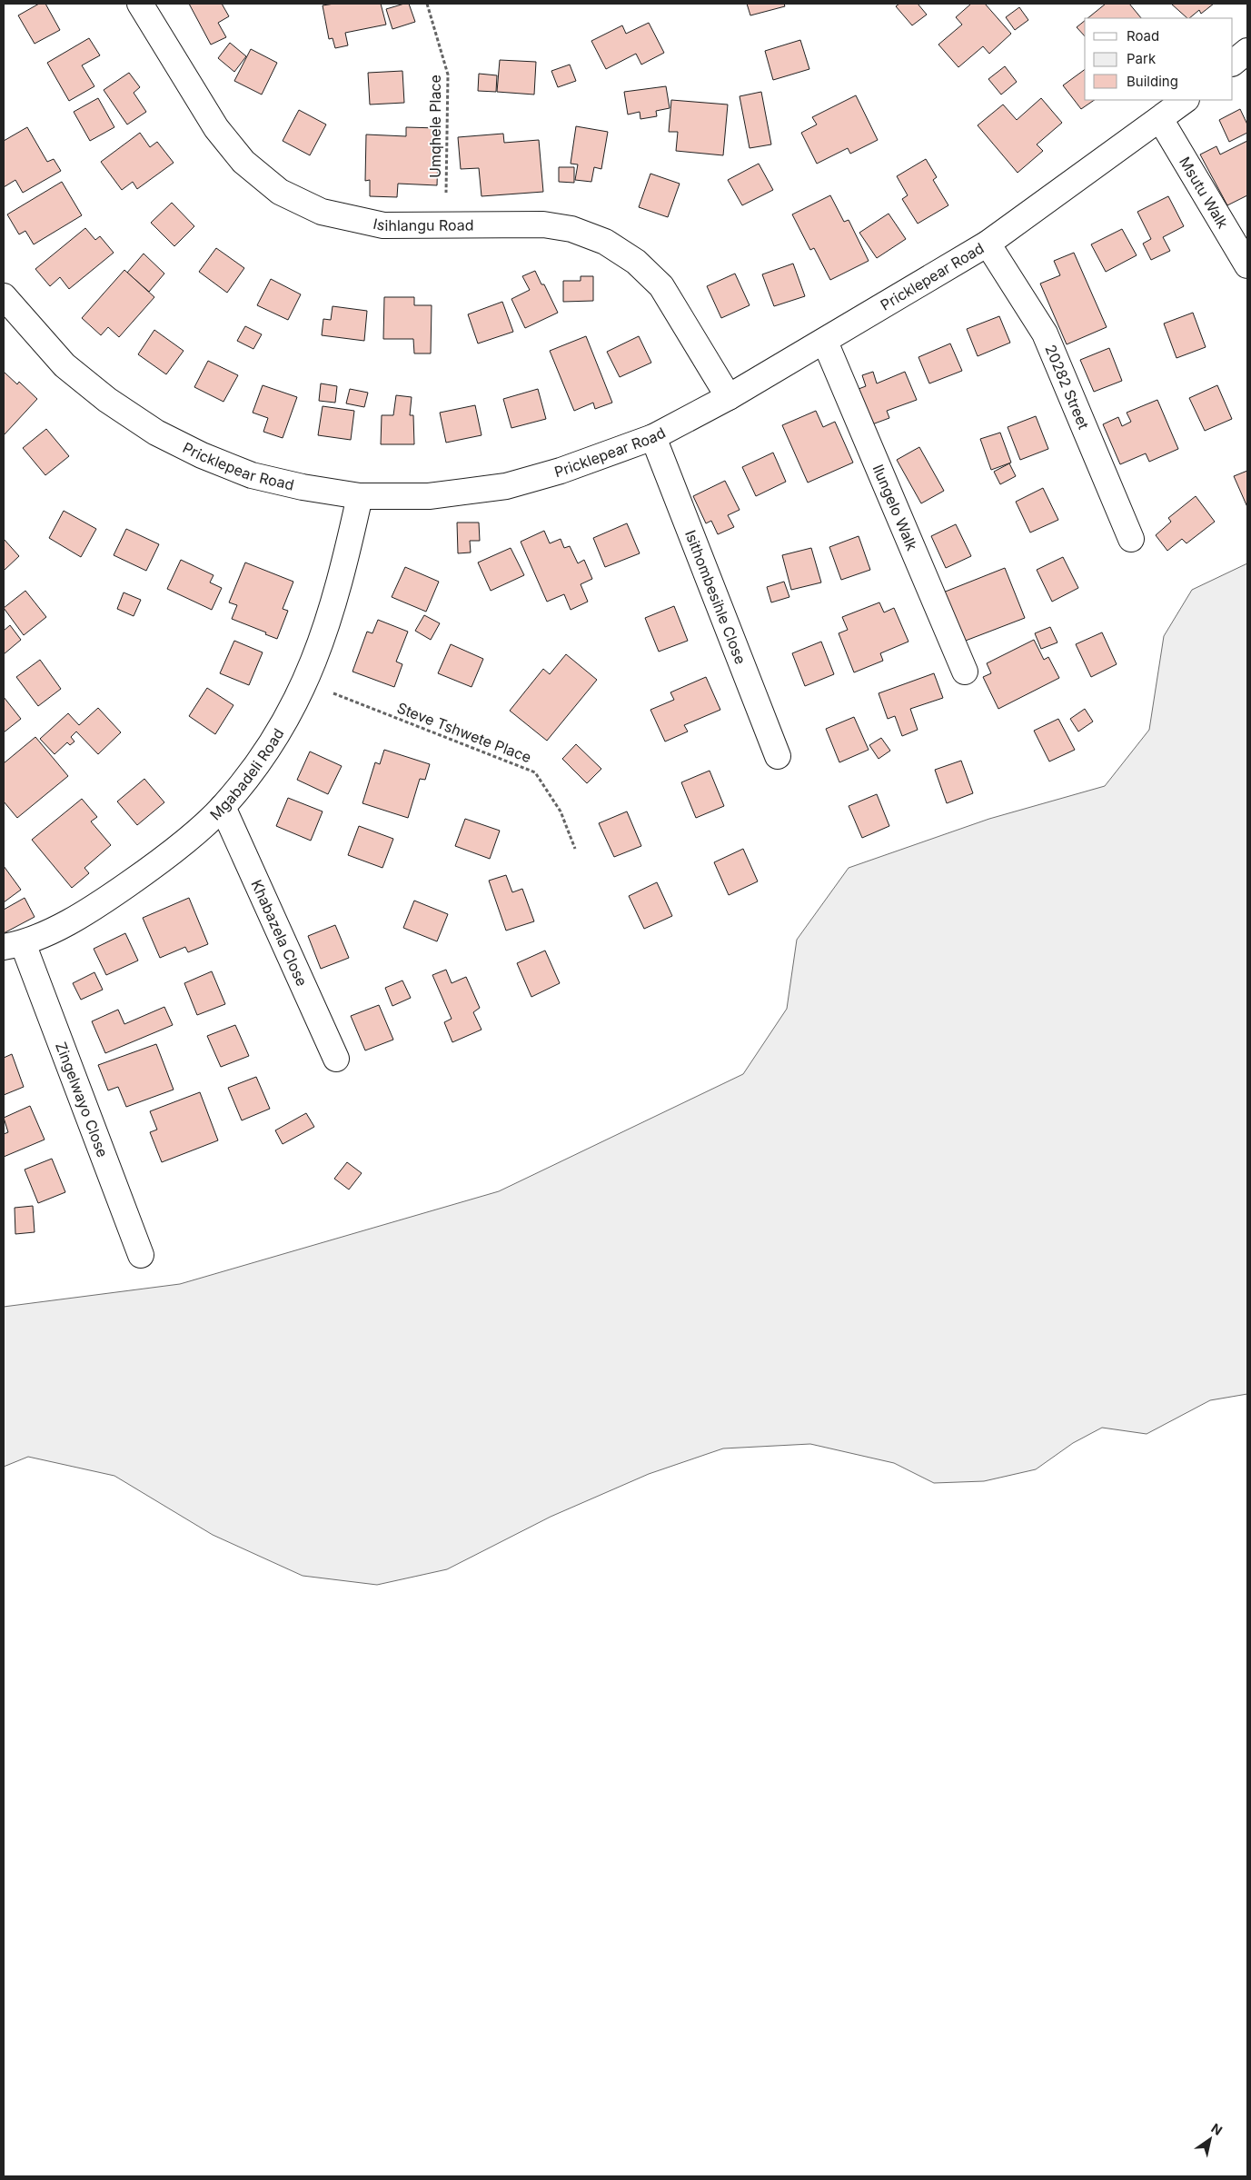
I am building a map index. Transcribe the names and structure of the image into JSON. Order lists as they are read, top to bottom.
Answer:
{
  "streets": {
    "street": [
      "Msutu Walk",
      "Isihlangu Road",
      "Pricklepear Road",
      "20282 Street",
      "Ilungelo Walk",
      "Isithombesihle Close",
      "Mgabadeli Road",
      "Khabazela Close",
      "Zingelwayo Close"
    ],
    "path": ["Umqhele Place", "Steve Tshwete Place"]
  },
  "crossings": [
    ["Umqhele Place", "Isihlangu Road"],
    ["Msutu Walk", "Pricklepear Road"],
    ["Isihlangu Road", "Pricklepear Road"],
    ["Pricklepear Road", "20282 Street"],
    ["Pricklepear Road", "Ilungelo Walk"],
    ["Pricklepear Road", "Isithombesihle Close"],
    ["Pricklepear Road", "Mgabadeli Road"],
    ["Steve Tshwete Place", "Mgabadeli Road"],
    ["Mgabadeli Road", "Khabazela Close"],
    ["Mgabadeli Road", "Zingelwayo Close"]
  ],
  "legend": ["Road", "Park", "Building"],
  "north": "top right"
}
